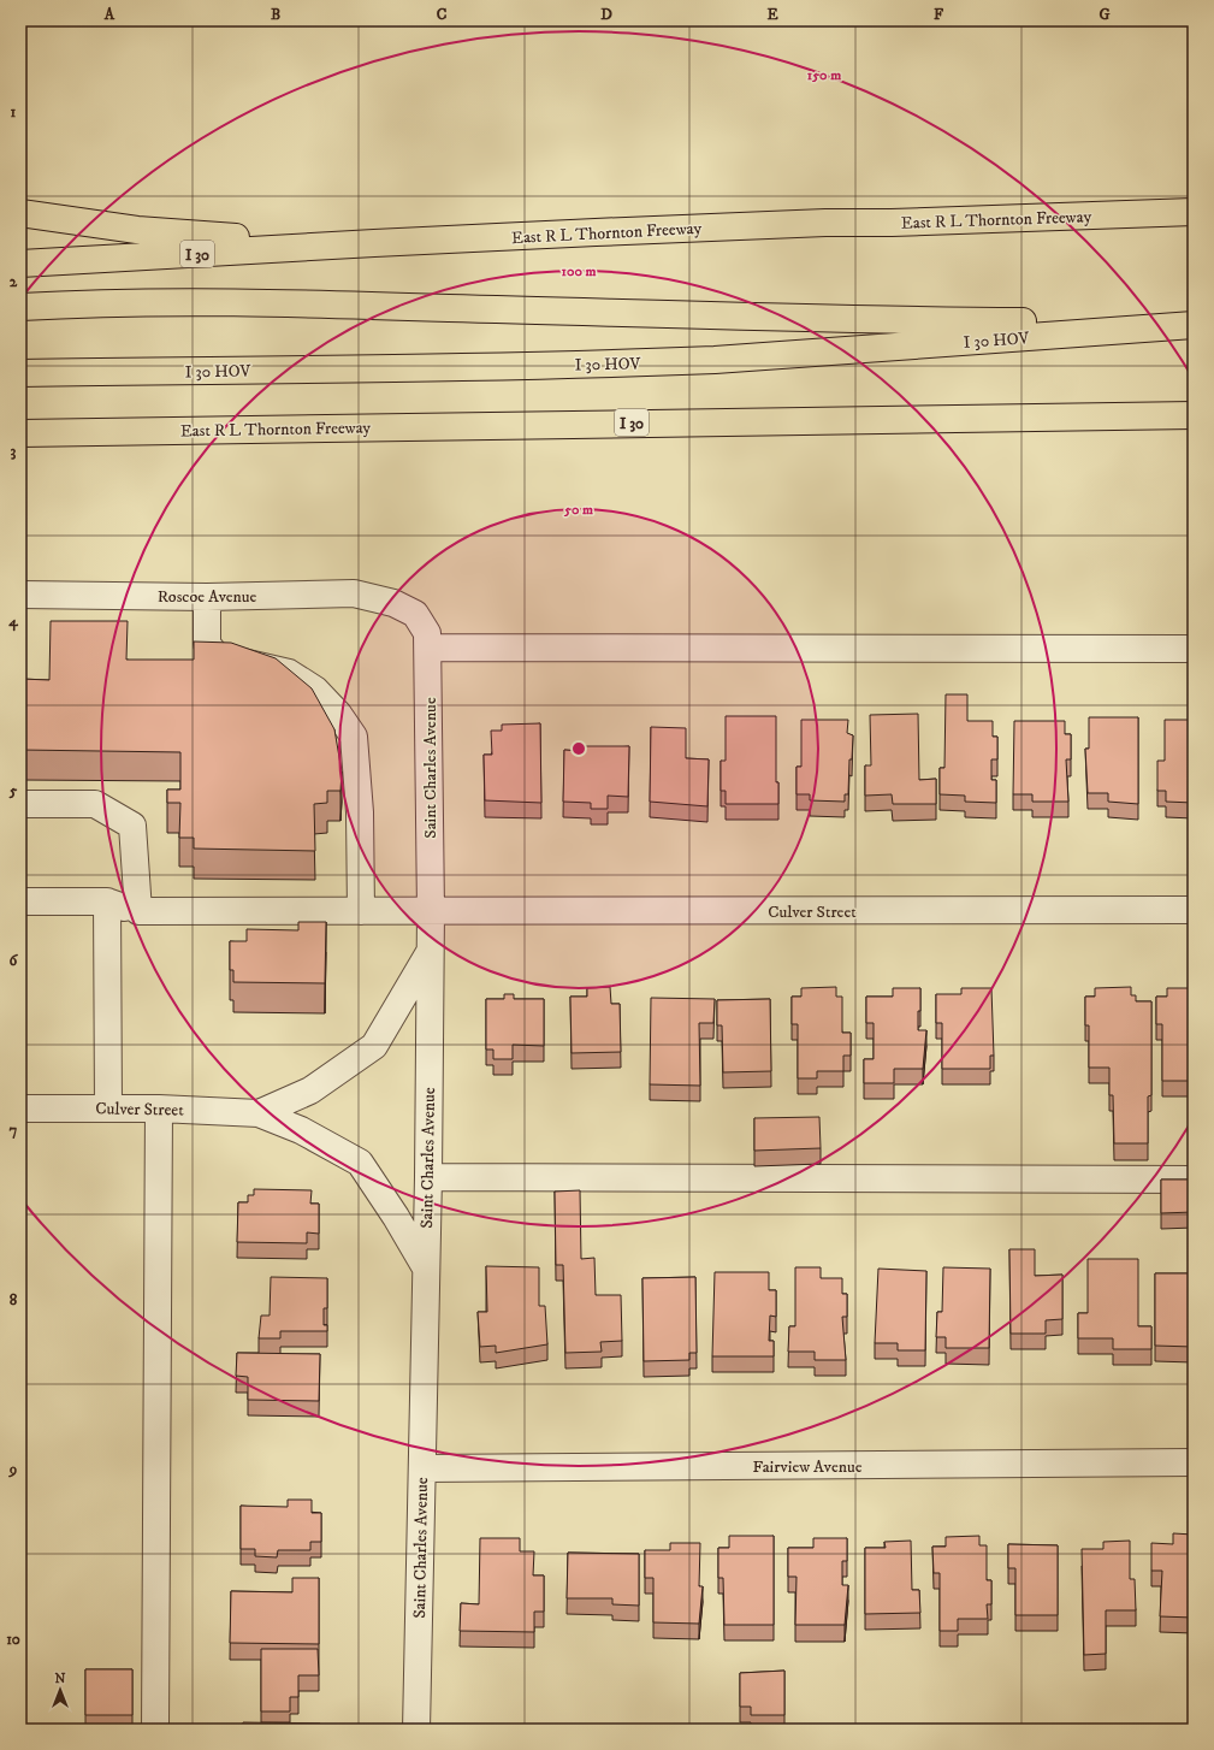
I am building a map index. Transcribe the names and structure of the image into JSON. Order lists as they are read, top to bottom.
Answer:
{
  "streets": {
    "highway": ["East R L Thornton Freeway", "I 30", "I 30 HOV"],
    "street": [
      "Roscoe Avenue",
      "Saint Charles Avenue",
      "Culver Street",
      "Fairview Avenue"
    ]
  },
  "crossings": [
    ["Roscoe Avenue", "Saint Charles Avenue"],
    ["Saint Charles Avenue", "Culver Street"],
    ["Saint Charles Avenue", "Fairview Avenue"]
  ],
  "north": "top",
  "grid": {
    "columns": [
      "A",
      "B",
      "C",
      "D",
      "E",
      "F",
      "G"
    ],
    "rows": [
      "1",
      "2",
      "3",
      "4",
      "5",
      "6",
      "7",
      "8",
      "9",
      "10"
    ]
  },
  "rings": ["150 m", "100 m", "50 m"]
}
